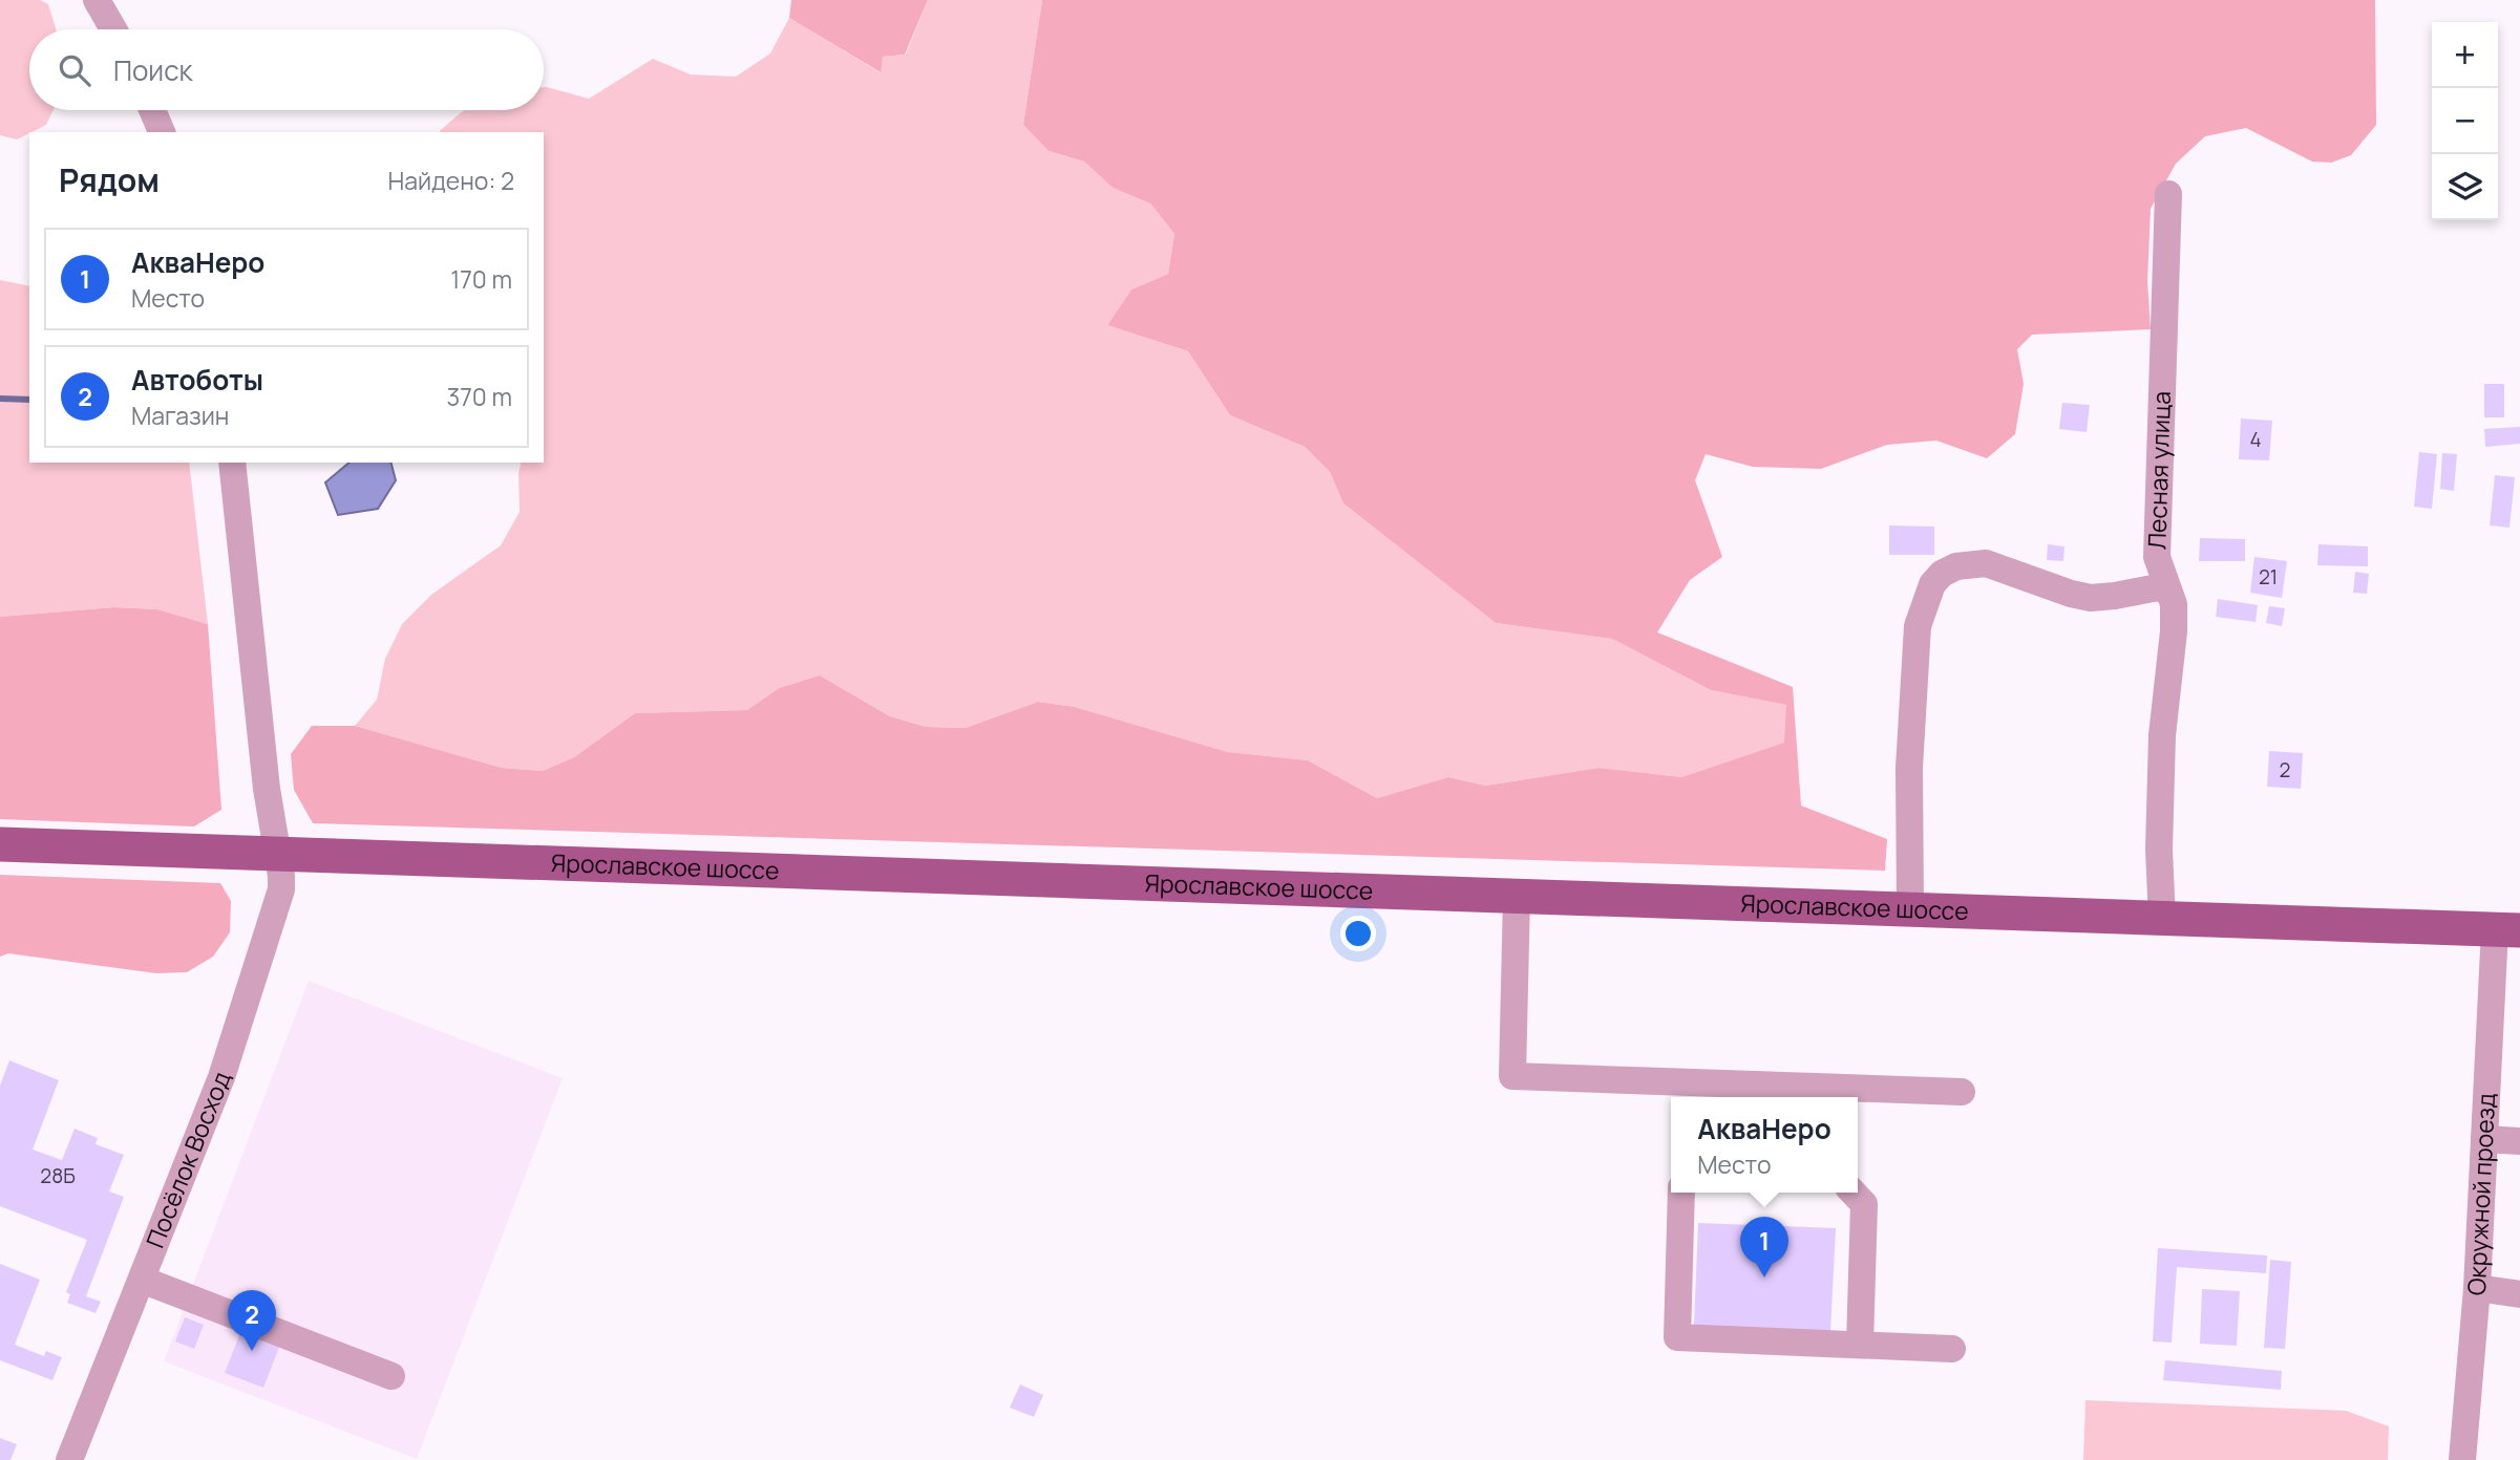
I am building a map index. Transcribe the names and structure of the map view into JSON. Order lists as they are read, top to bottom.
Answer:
{
  "streets": {
    "main road": ["Ярославское шоссе"],
    "street": ["Лесная улица", "Посёлок Восход", "Окружной проезд"]
  },
  "crossings": [
    ["Лесная улица", "Ярославское шоссе"],
    ["Ярославское шоссе", "Посёлок Восход"],
    ["Ярославское шоссе", "Окружной проезд"]
  ],
  "house_numbers": [
    "4",
    "21",
    "2",
    "28Б"
  ],
  "page": {
    "map_buttons": ["+", "−"],
    "search": "Поиск",
    "heading": ["Рядом", "Найдено: 2"],
    "list": [
      {
        "mark": "1",
        "name": "АкваНеро",
        "note": "Место",
        "value": "170 m"
      },
      {
        "mark": "2",
        "name": "Автоботы",
        "note": "Магазин",
        "value": "370 m"
      }
    ],
    "popup": ["АкваНеро", "Место"],
    "pins": ["1", "2"]
  }
}
